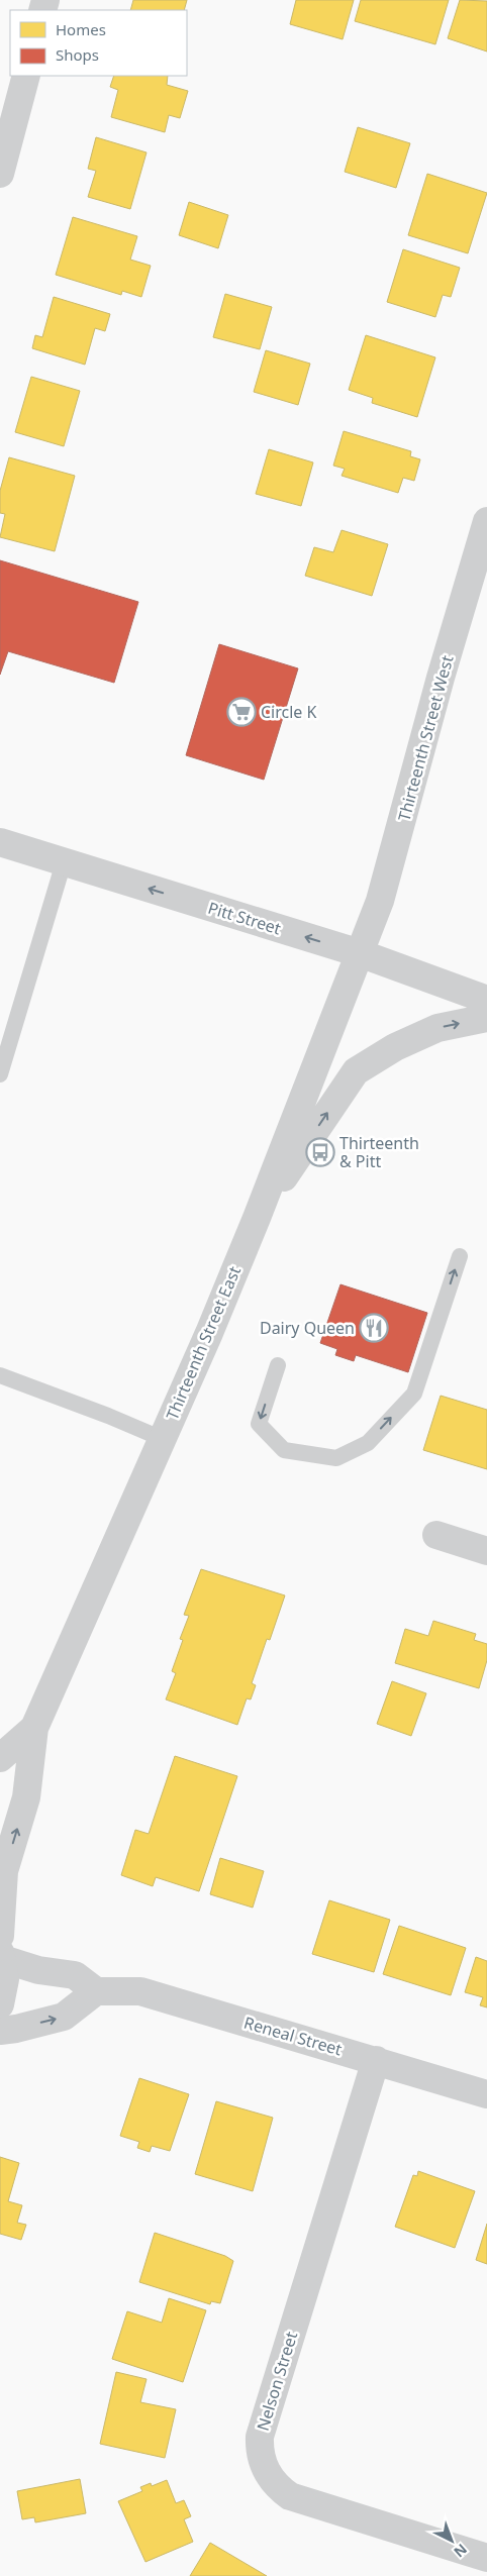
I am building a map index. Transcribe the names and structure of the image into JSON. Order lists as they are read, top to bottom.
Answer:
{
  "streets": {
    "street": [
      "Thirteenth Street West",
      "Pitt Street",
      "Thirteenth Street East",
      "Reneal Street",
      "Nelson Street"
    ]
  },
  "crossings": [
    ["Thirteenth Street West", "Pitt Street"],
    ["Thirteenth Street West", "Thirteenth Street East"],
    ["Pitt Street", "Thirteenth Street East"],
    ["Reneal Street", "Nelson Street"]
  ],
  "one_way": ["Pitt Street"],
  "places": {
    "supermarket": ["Circle K"],
    "bus stop": ["Thirteenth & Pitt"],
    "restaurant": ["Dairy Queen"]
  },
  "legend": ["Homes", "Shops"],
  "north": "bottom right"
}
